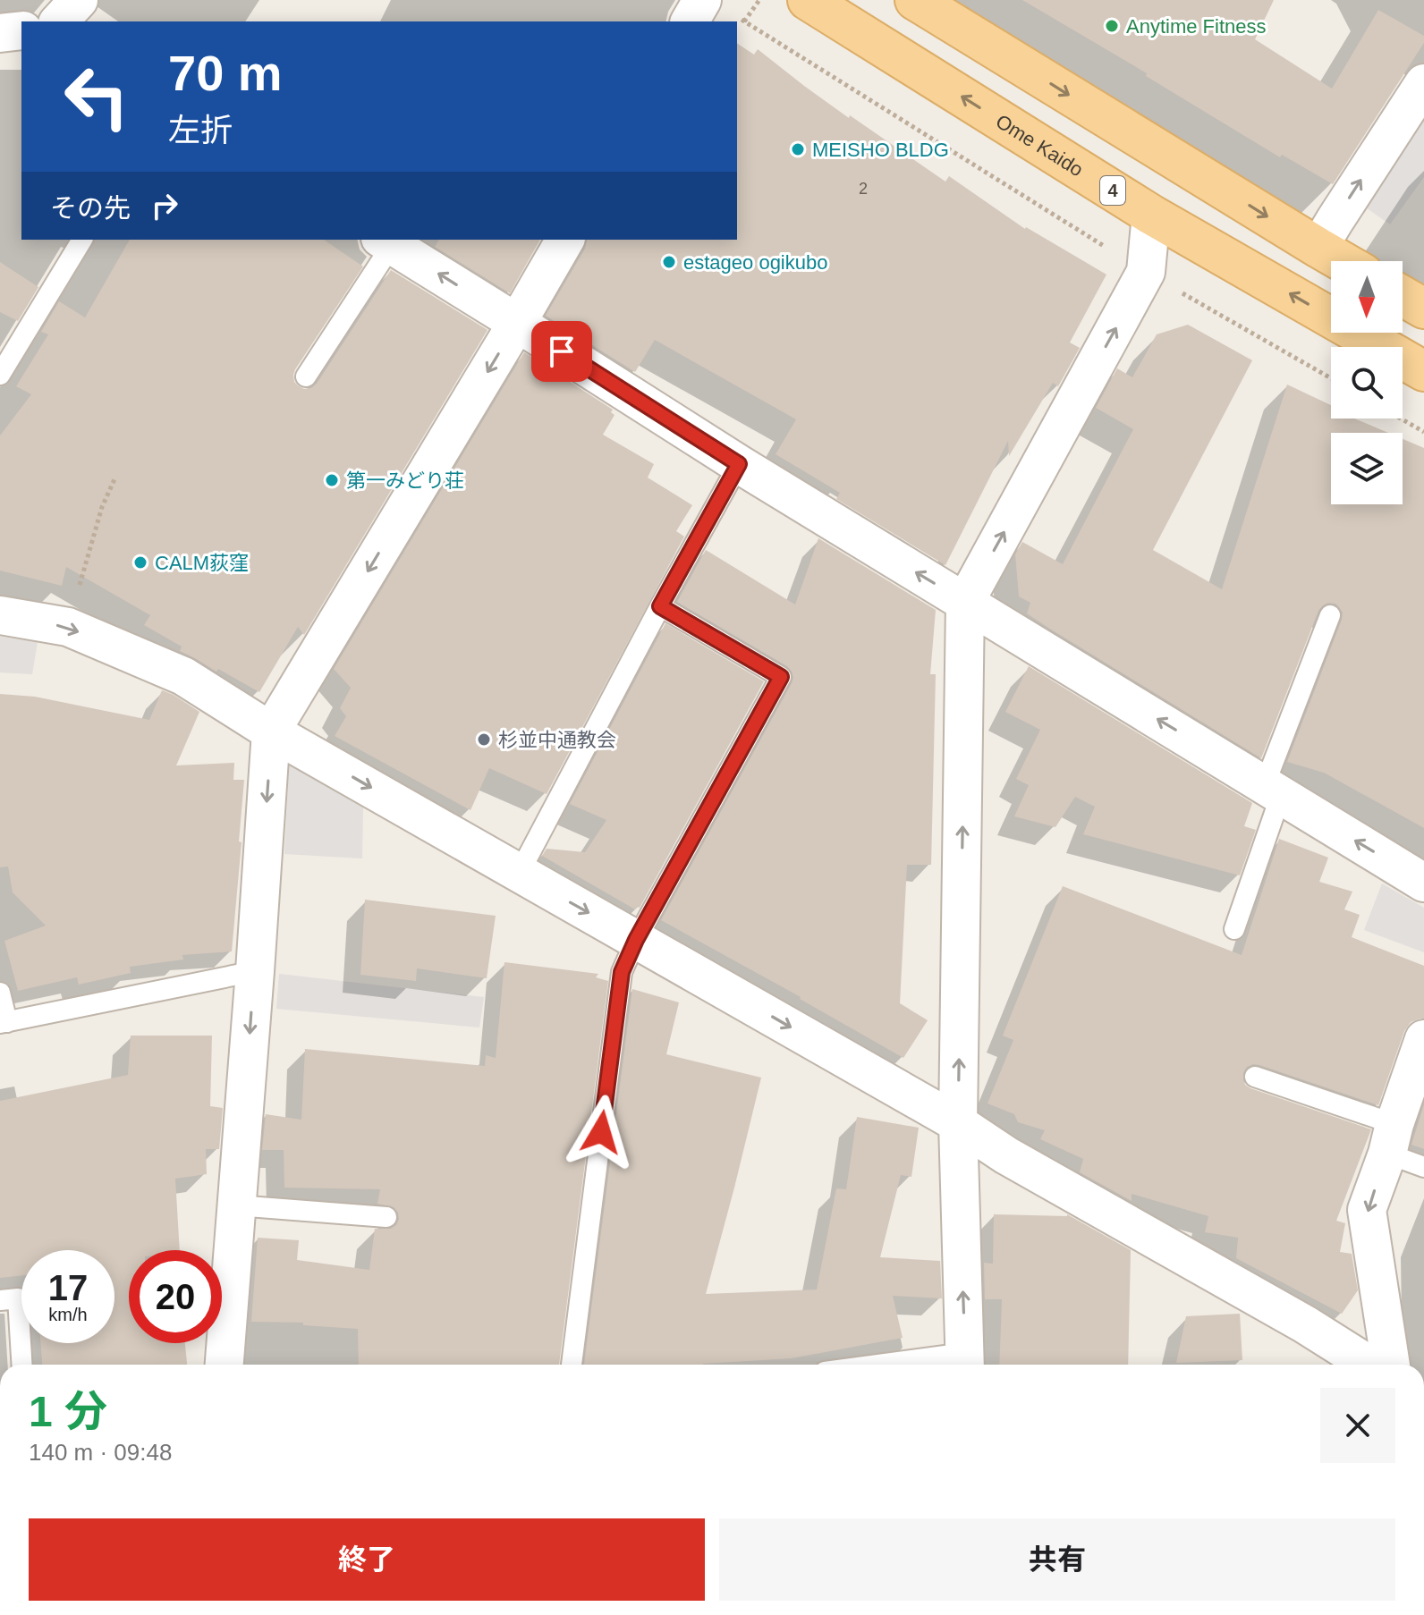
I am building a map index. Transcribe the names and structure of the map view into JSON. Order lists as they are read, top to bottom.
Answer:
{
  "streets": {
    "main road": ["Ome Kaido", "4"]
  },
  "places": [
    "Anytime Fitness",
    "MEISHO BLDG",
    "estageo ogikubo",
    "第一みどり荘",
    "CALM荻窪",
    "杉並中通教会"
  ],
  "house_numbers": ["2"],
  "north": "bottom",
  "page": {
    "turn": ["70 m", "左折"],
    "then": "その先",
    "speed": "17 km/h",
    "limit": "20",
    "heading": ["1 分", "140 m · 09:48"],
    "buttons": ["終了", "共有"]
  }
}
